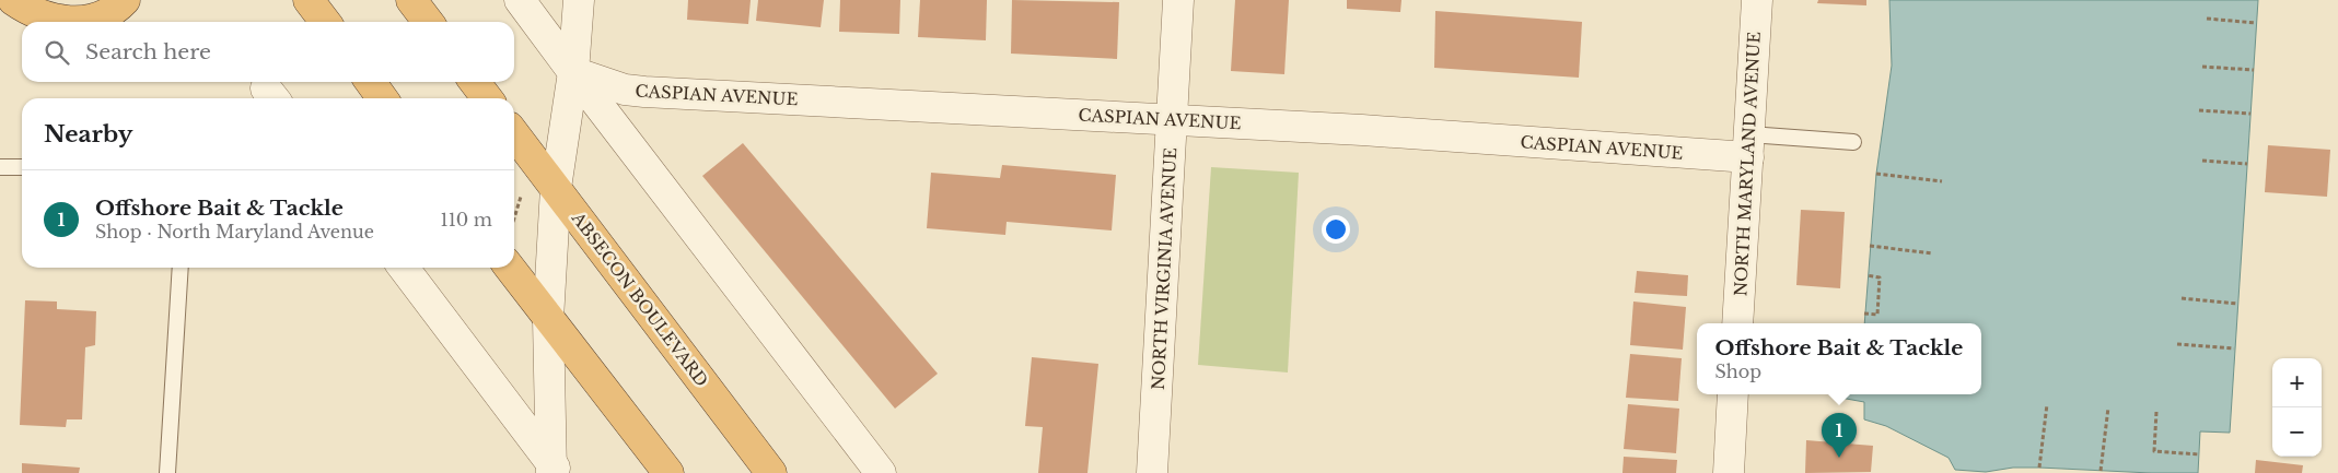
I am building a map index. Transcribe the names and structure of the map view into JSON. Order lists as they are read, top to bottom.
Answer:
{
  "streets": {
    "highway": ["ABSECON BOULEVARD"],
    "street": ["CASPIAN AVENUE", "NORTH MARYLAND AVENUE", "NORTH VIRGINIA AVENUE"]
  },
  "crossings": [
    ["CASPIAN AVENUE", "NORTH MARYLAND AVENUE"],
    ["CASPIAN AVENUE", "NORTH VIRGINIA AVENUE"]
  ],
  "page": {
    "search": "Search here",
    "heading": "Nearby",
    "list": [
      {
        "mark": "1",
        "name": "Offshore Bait & Tackle",
        "note": "Shop · North Maryland Avenue",
        "value": "110 m"
      }
    ],
    "popup": ["Offshore Bait & Tackle", "Shop"],
    "map_buttons": ["+", "−"],
    "pins": "1"
  }
}
